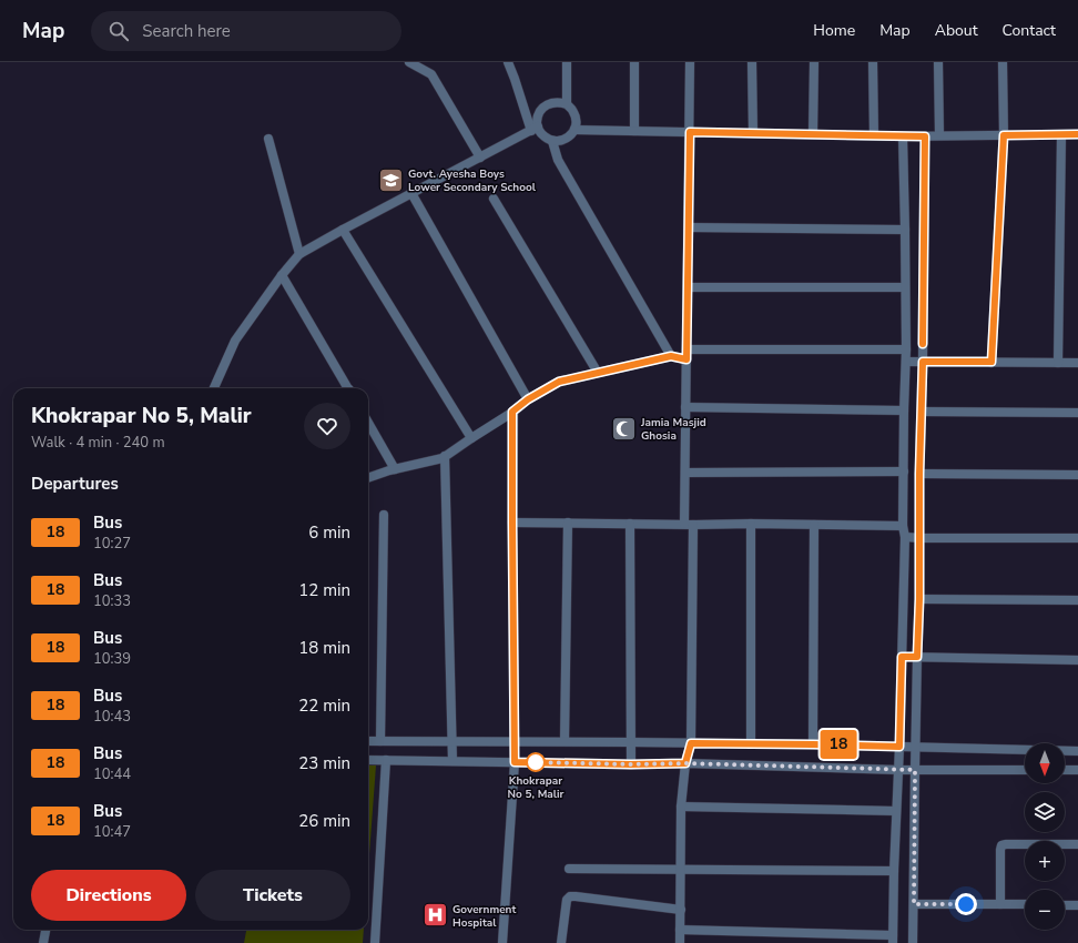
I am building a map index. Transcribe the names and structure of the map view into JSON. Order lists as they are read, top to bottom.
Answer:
{
  "places": {
    "school or university": ["Govt. Ayesha Boys Lower Secondary School"],
    "mosque": ["Jamia Masjid Ghosia"],
    "other": ["Khokrapar No 5, Malir"],
    "hospital": ["Government Hospital"]
  },
  "lines": ["bus line 18"],
  "north": "bottom",
  "page": {
    "header": "Map",
    "search": "Search here",
    "nav": [
      "Home",
      "Map",
      "About",
      "Contact"
    ],
    "on_map": "18",
    "heading": [
      ["Khokrapar No 5, Malir", "Walk · 4 min · 240 m"],
      "Departures"
    ],
    "list": [
      {
        "mark": "18",
        "name": "Bus",
        "note": "10:27",
        "value": "6 min"
      },
      {
        "mark": "18",
        "name": "Bus",
        "note": "10:33",
        "value": "12 min"
      },
      {
        "mark": "18",
        "name": "Bus",
        "note": "10:39",
        "value": "18 min"
      },
      {
        "mark": "18",
        "name": "Bus",
        "note": "10:43",
        "value": "22 min"
      },
      {
        "mark": "18",
        "name": "Bus",
        "note": "10:44",
        "value": "23 min"
      },
      {
        "mark": "18",
        "name": "Bus",
        "note": "10:47",
        "value": "26 min"
      }
    ],
    "map_buttons": ["+", "−"],
    "buttons": ["Directions", "Tickets"]
  }
}
